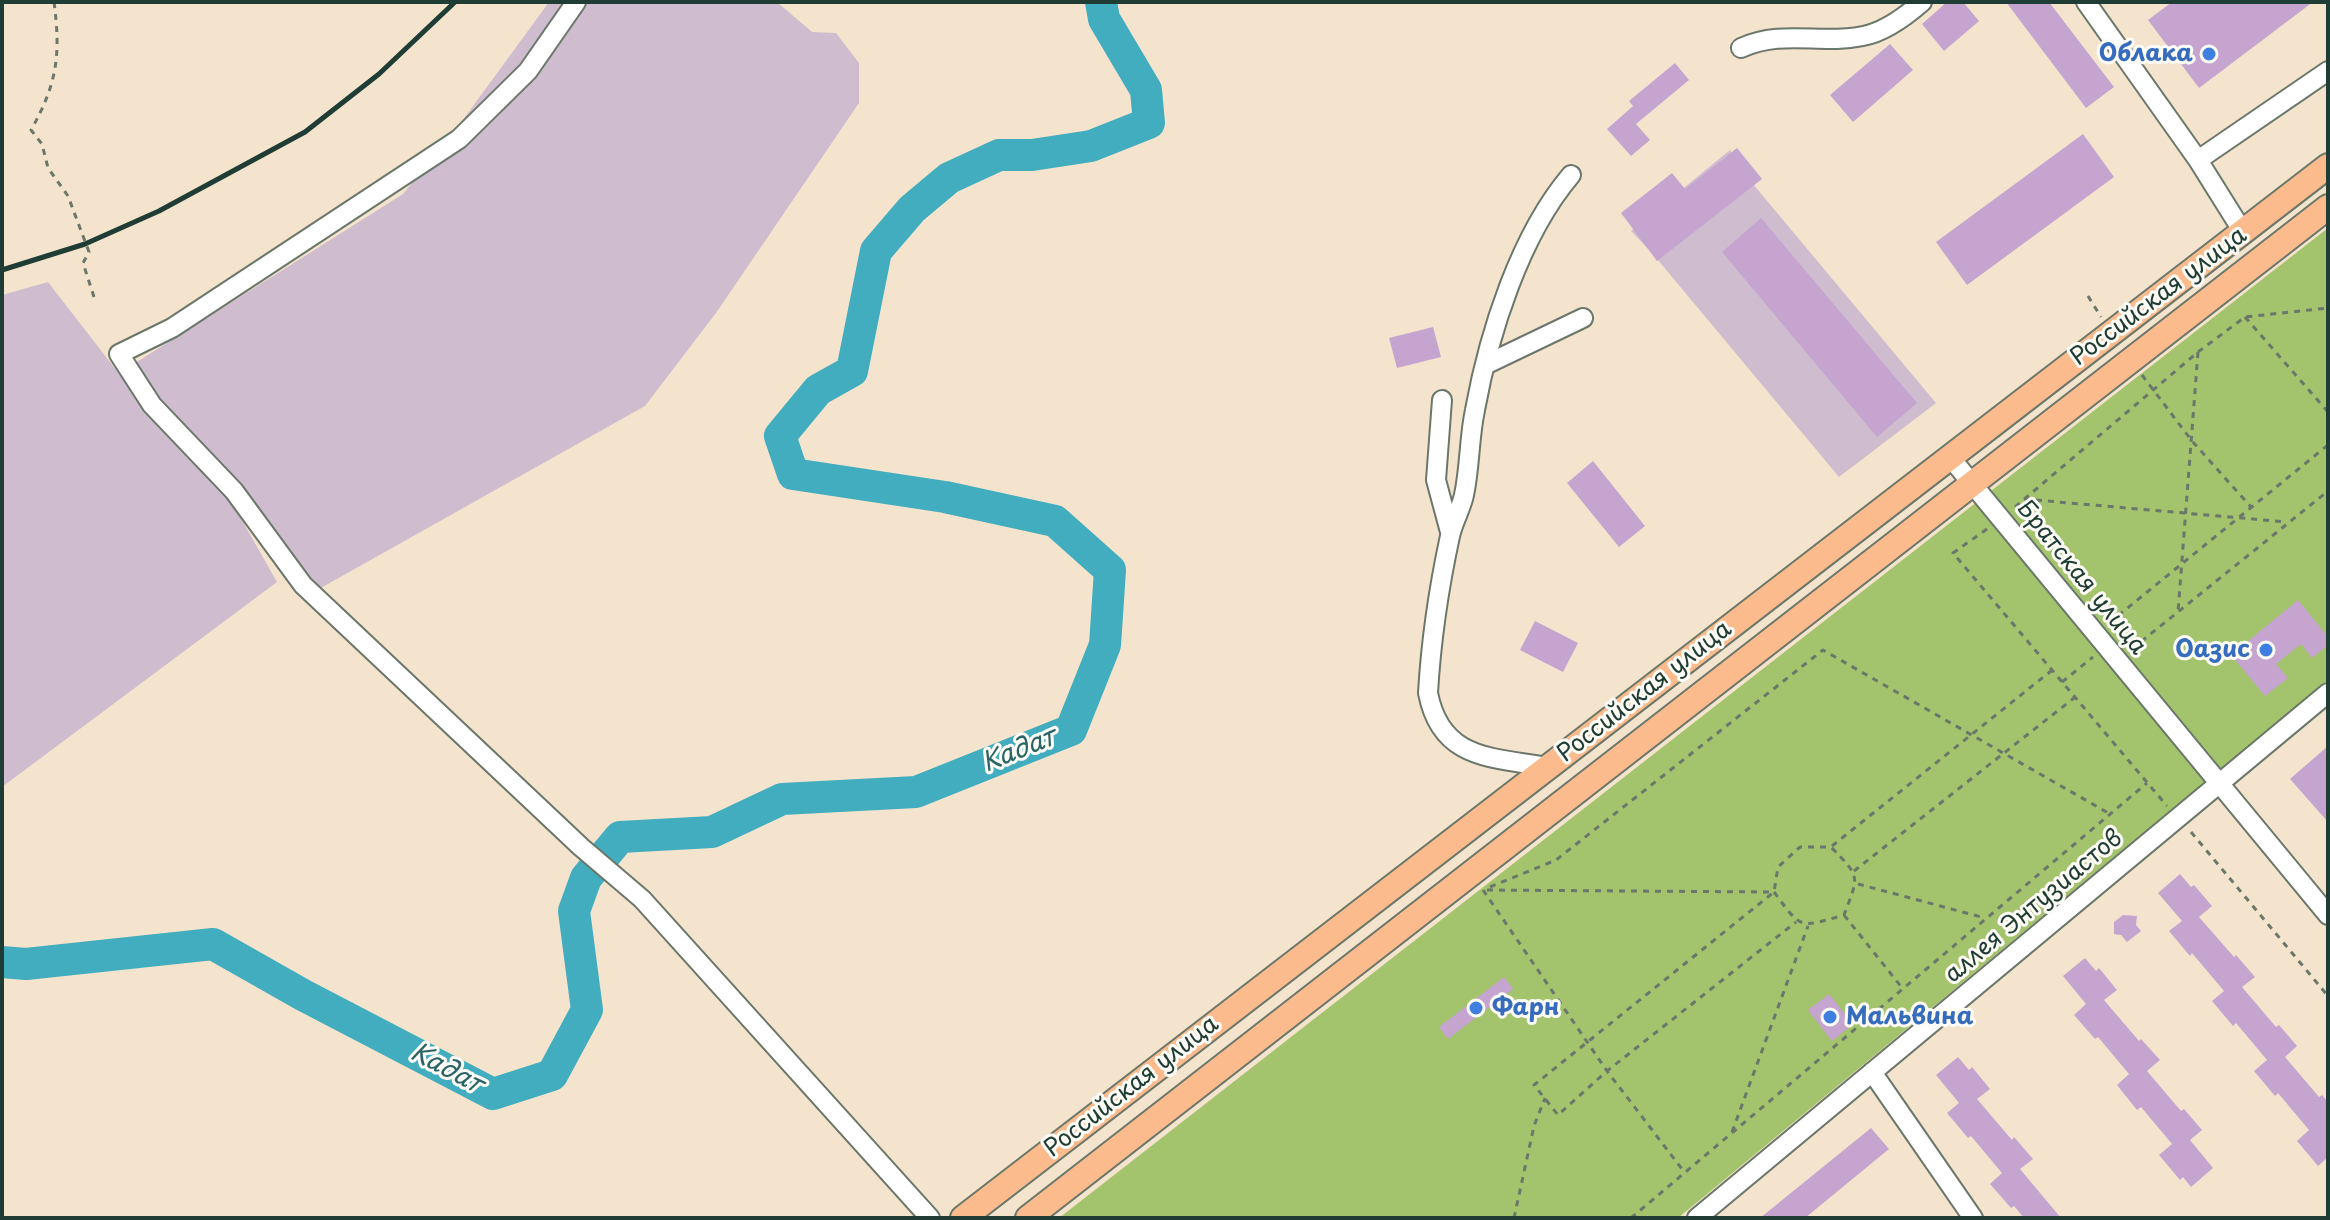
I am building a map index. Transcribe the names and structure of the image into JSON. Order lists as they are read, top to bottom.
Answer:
{
  "streets": {
    "main road": ["Российская улица"],
    "street": ["Братская улица", "аллея Энтузиастов"]
  },
  "crossings": [
    ["Российская улица", "Братская улица"],
    ["Братская улица", "аллея Энтузиастов"]
  ],
  "water": ["Кадат"],
  "places": [
    "Облака",
    "Оазис",
    "Фарн",
    "Мальвина"
  ]
}
